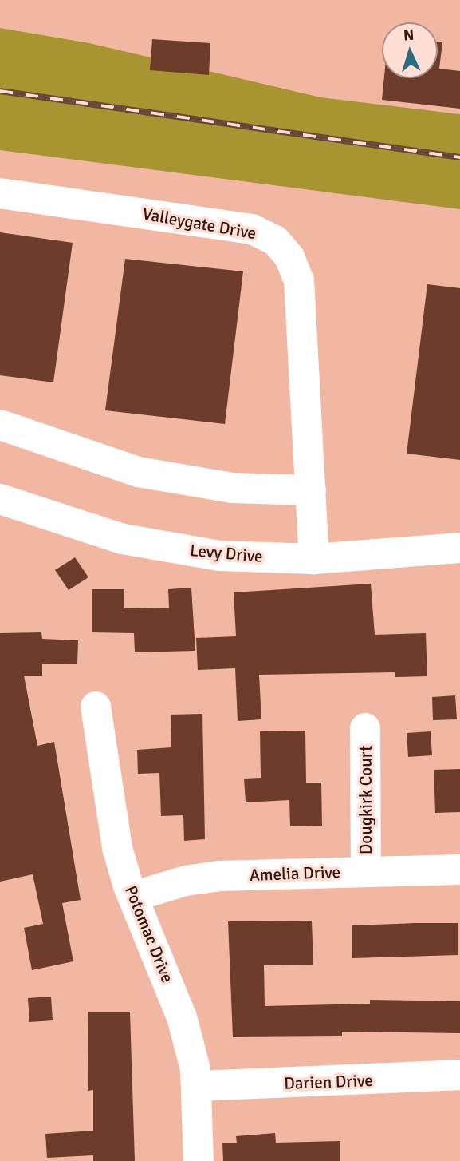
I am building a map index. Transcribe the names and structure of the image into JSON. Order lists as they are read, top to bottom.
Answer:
{
  "streets": {
    "street": [
      "Valleygate Drive",
      "Levy Drive",
      "Dougkirk Court",
      "Amelia Drive",
      "Potomac Drive",
      "Darien Drive"
    ]
  },
  "crossings": [
    ["Valleygate Drive", "Levy Drive"],
    ["Dougkirk Court", "Amelia Drive"],
    ["Amelia Drive", "Potomac Drive"],
    ["Potomac Drive", "Darien Drive"]
  ],
  "north": "top"
}
